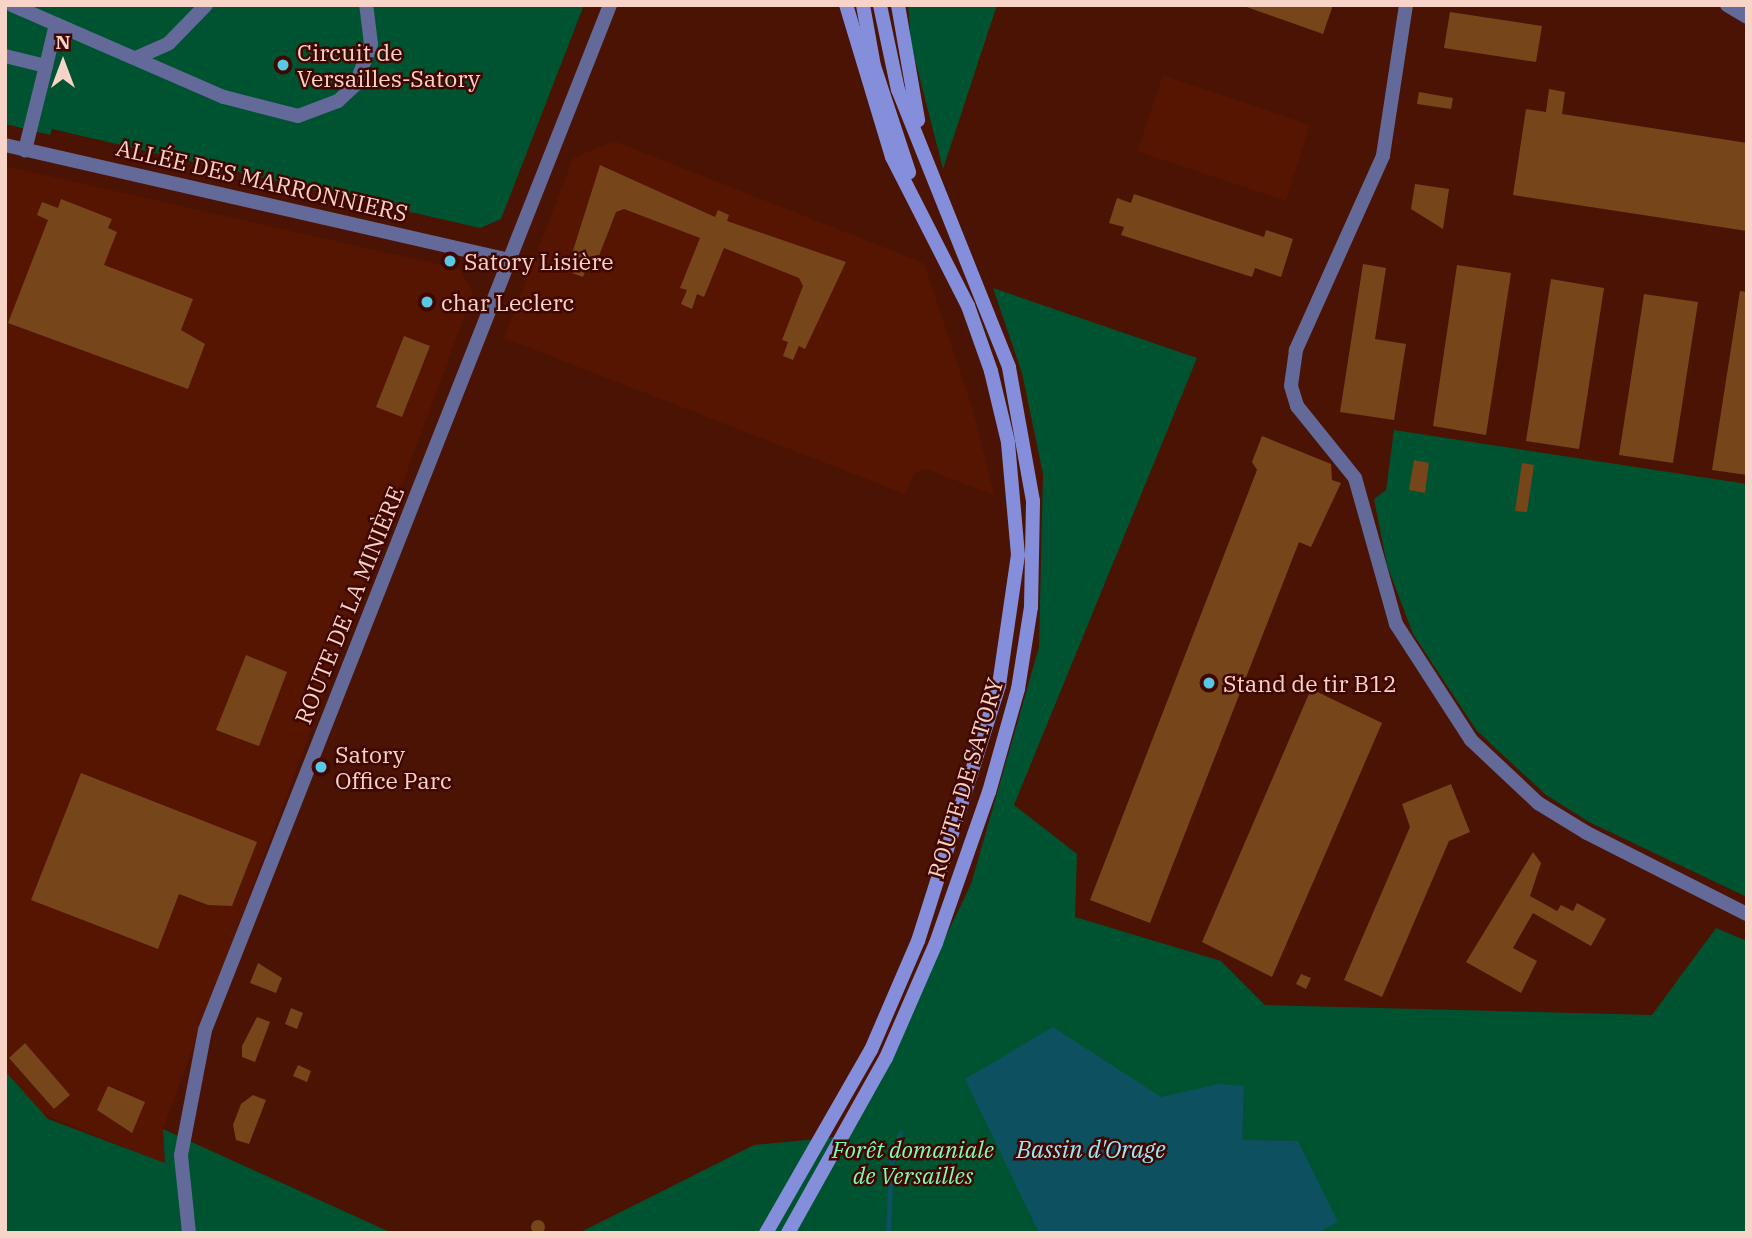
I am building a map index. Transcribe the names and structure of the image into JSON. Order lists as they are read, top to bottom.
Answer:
{
  "streets": {
    "main road": ["ROUTE DE SATORY"],
    "street": ["ALLÉE DES MARRONNIERS", "ROUTE DE LA MINIÈRE"]
  },
  "crossings": [
    ["ALLÉE DES MARRONNIERS", "ROUTE DE LA MINIÈRE"]
  ],
  "water": ["Bassin d'Orage"],
  "parks": ["Forêt domaniale de Versailles"],
  "places": [
    "Circuit de Versailles-Satory",
    "Satory Lisière",
    "char Leclerc",
    "Stand de tir B12",
    "Satory Office Parc"
  ],
  "north": "top"
}
